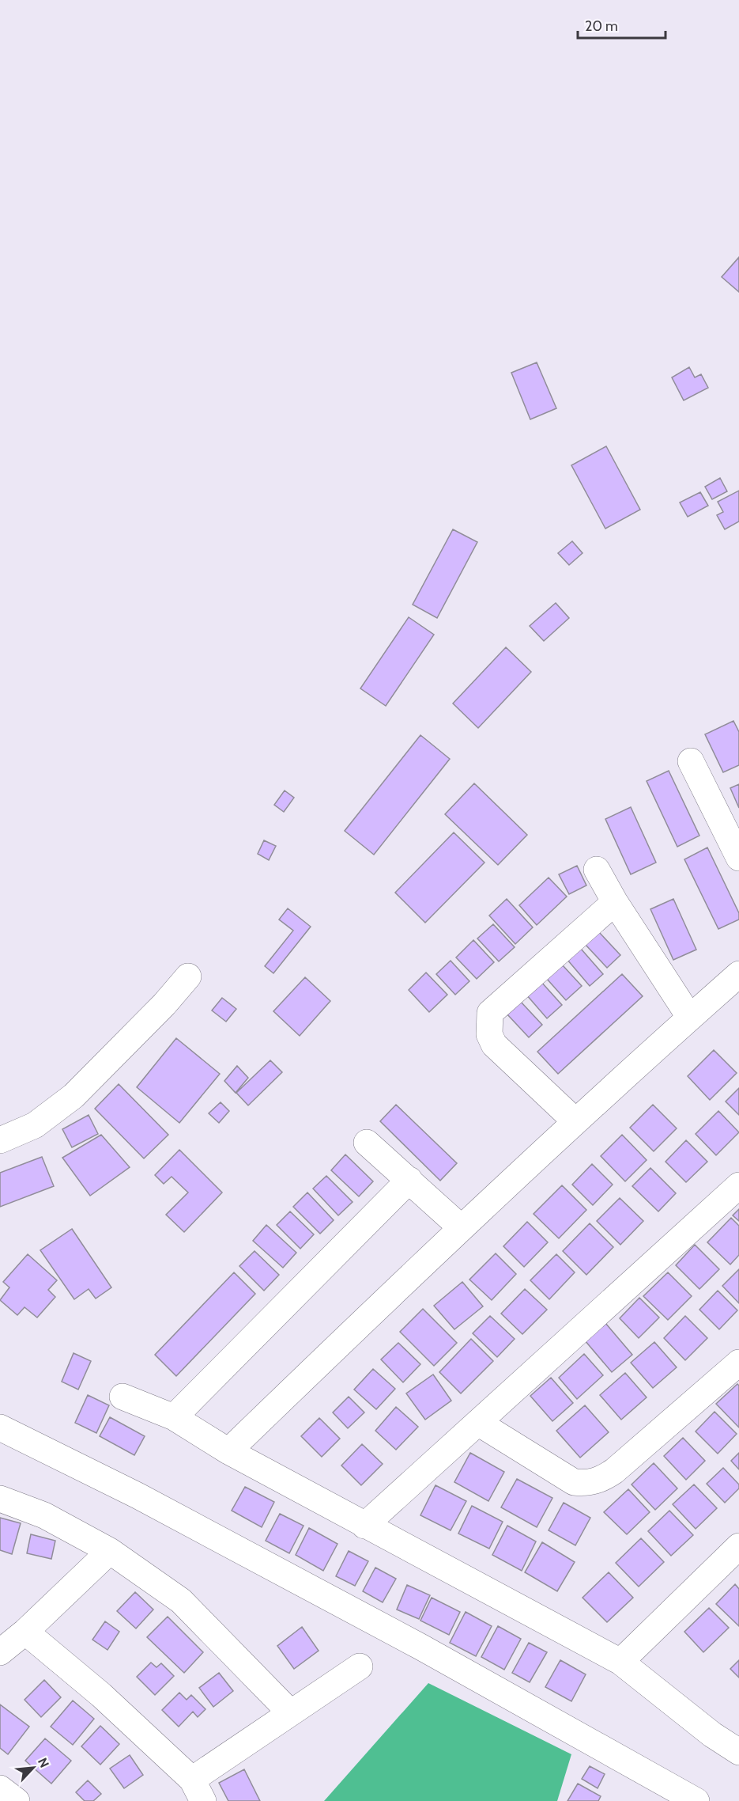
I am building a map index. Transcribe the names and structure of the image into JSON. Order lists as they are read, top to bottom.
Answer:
{
  "scale_bar": "20 m",
  "north": "top right"
}
